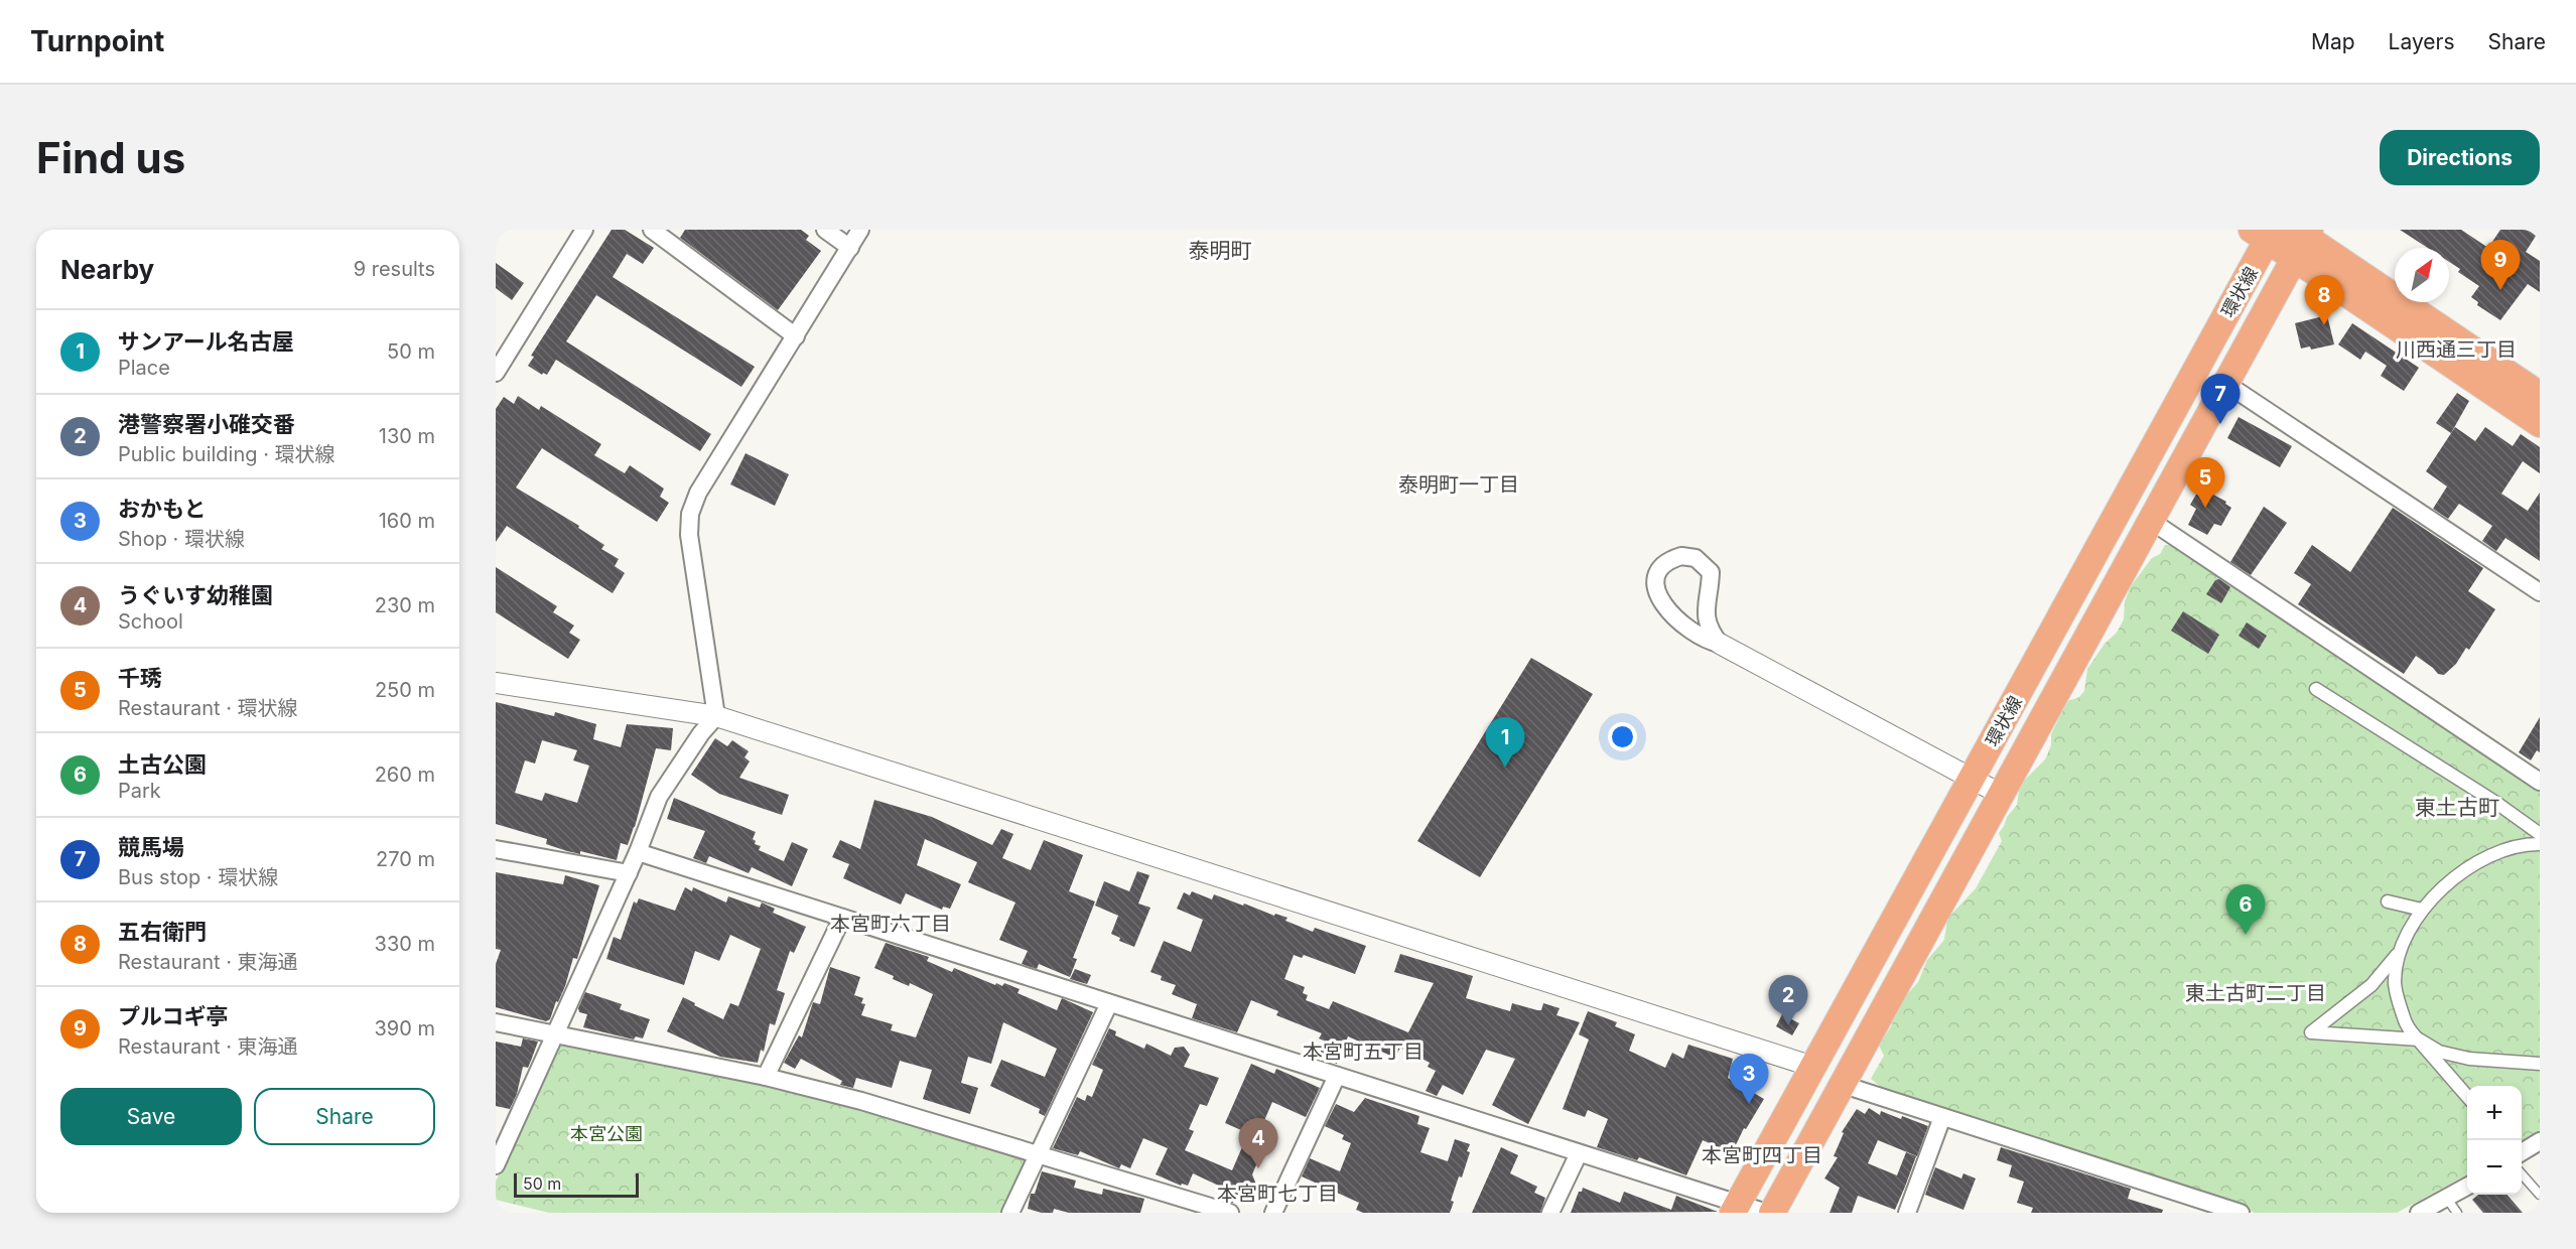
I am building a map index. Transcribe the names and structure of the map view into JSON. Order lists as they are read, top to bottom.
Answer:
{
  "streets": {
    "main road": ["環状線"]
  },
  "districts": [
    "泰明町",
    "川西通三丁目",
    "泰明町一丁目",
    "東土古町",
    "本宮町六丁目",
    "東土古町二丁目",
    "本宮町五丁目",
    "本宮町四丁目",
    "本宮町七丁目"
  ],
  "parks": ["本宮公園"],
  "scale_bar": "50 m",
  "north": "top right",
  "page": {
    "header": "Turnpoint",
    "nav": ["Map", "Layers", "Share"],
    "buttons": [
      "Directions",
      ["Save", "Share"]
    ],
    "title": "Find us",
    "heading": ["Nearby", "9 results"],
    "pins": [
      "9",
      "8",
      "7",
      "5",
      "1",
      "6",
      "2",
      "3",
      "4"
    ],
    "list": [
      {
        "mark": "1",
        "name": "サンアール名古屋",
        "note": "Place",
        "value": "50 m"
      },
      {
        "mark": "2",
        "name": "港警察署小碓交番",
        "note": "Public building · 環状線",
        "value": "130 m"
      },
      {
        "mark": "3",
        "name": "おかもと",
        "note": "Shop · 環状線",
        "value": "160 m"
      },
      {
        "mark": "4",
        "name": "うぐいす幼稚園",
        "note": "School",
        "value": "230 m"
      },
      {
        "mark": "5",
        "name": "千琇",
        "note": "Restaurant · 環状線",
        "value": "250 m"
      },
      {
        "mark": "6",
        "name": "土古公園",
        "note": "Park",
        "value": "260 m"
      },
      {
        "mark": "7",
        "name": "競馬場",
        "note": "Bus stop · 環状線",
        "value": "270 m"
      },
      {
        "mark": "8",
        "name": "五右衛門",
        "note": "Restaurant · 東海通",
        "value": "330 m"
      },
      {
        "mark": "9",
        "name": "プルコギ亭",
        "note": "Restaurant · 東海通",
        "value": "390 m"
      }
    ],
    "map_buttons": ["+", "−"],
    "scale": "50 m"
  }
}
